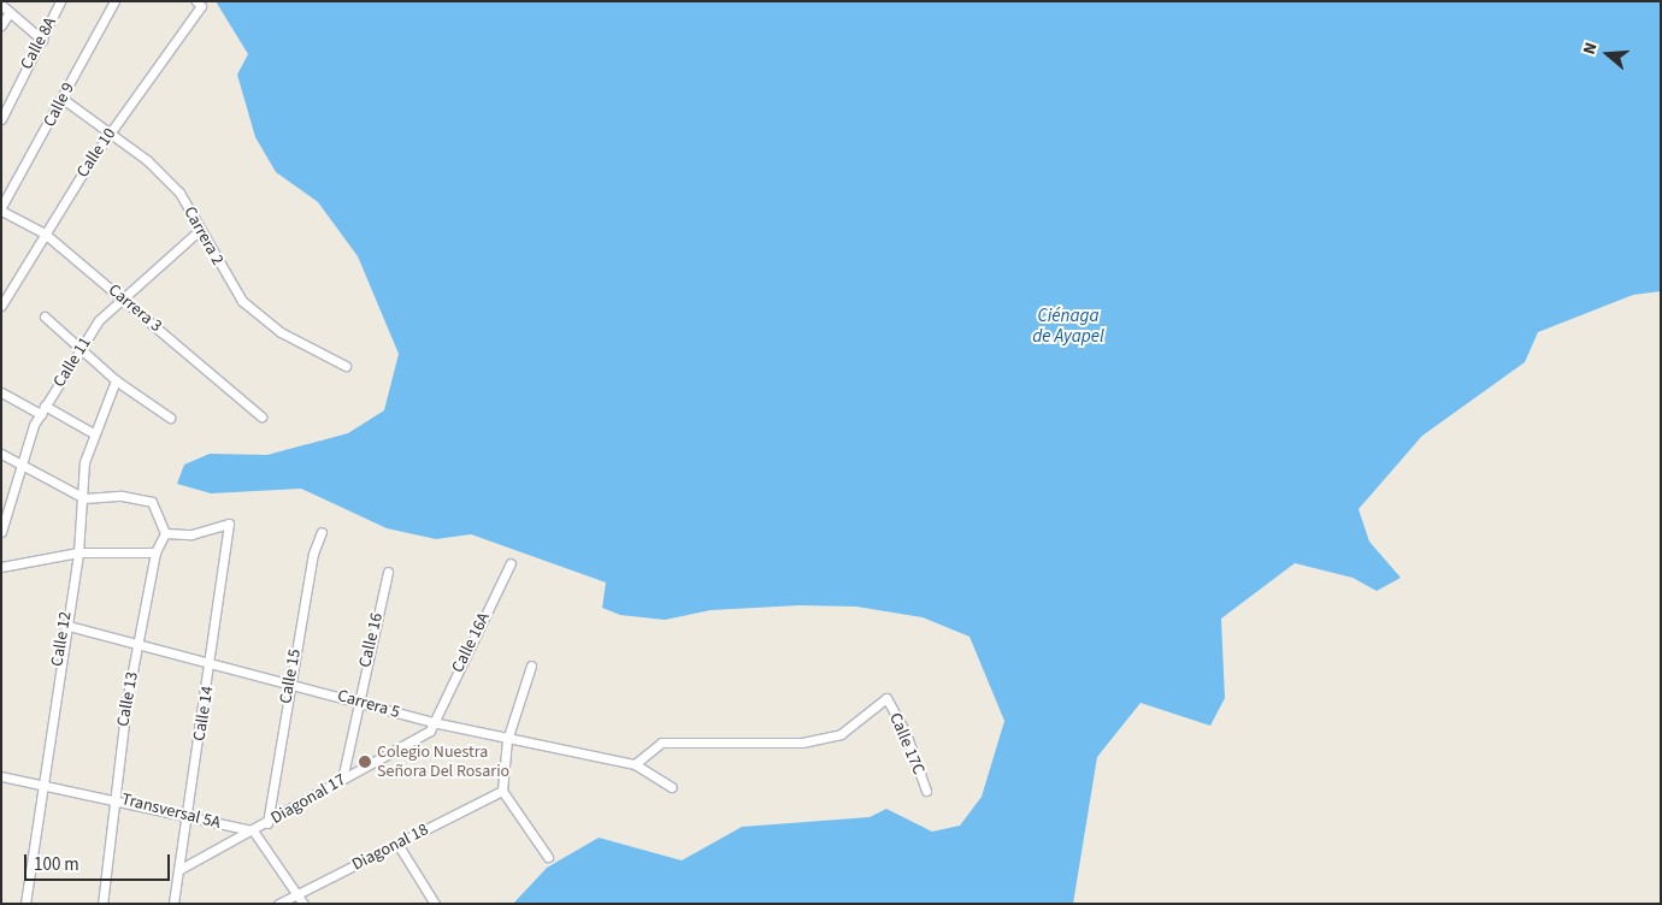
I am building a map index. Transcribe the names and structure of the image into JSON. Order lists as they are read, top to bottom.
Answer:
{
  "streets": {
    "street": [
      "Calle 8A",
      "Calle 9",
      "Calle 10",
      "Carrera 2",
      "Carrera 3",
      "Calle 11",
      "Calle 12",
      "Calle 16",
      "Calle 16A",
      "Calle 15",
      "Calle 13",
      "Carrera 5",
      "Calle 14",
      "Calle 17C",
      "Diagonal 17",
      "Transversal 5A",
      "Diagonal 18"
    ]
  },
  "crossings": [
    ["Calle 9", "Carrera 2"],
    ["Calle 9", "Carrera 3"],
    ["Calle 10", "Carrera 2"],
    ["Calle 10", "Carrera 3"],
    ["Carrera 2", "Calle 11"],
    ["Carrera 3", "Calle 11"],
    ["Calle 12", "Carrera 5"],
    ["Calle 12", "Transversal 5A"],
    ["Calle 16", "Carrera 5"],
    ["Calle 16", "Diagonal 17"],
    ["Calle 16A", "Carrera 5"],
    ["Calle 16A", "Diagonal 17"],
    ["Calle 15", "Carrera 5"],
    ["Calle 15", "Diagonal 17"],
    ["Calle 13", "Carrera 5"],
    ["Calle 13", "Calle 14"],
    ["Calle 13", "Transversal 5A"],
    ["Carrera 5", "Calle 14"],
    ["Carrera 5", "Calle 17C"],
    ["Carrera 5", "Diagonal 17"],
    ["Calle 14", "Diagonal 17"],
    ["Calle 14", "Transversal 5A"],
    ["Diagonal 17", "Transversal 5A"]
  ],
  "water": ["Ciénaga de Ayapel"],
  "places": ["Colegio Nuestra Señora Del Rosario"],
  "scale_bar": "100 m",
  "north": "left"
}
